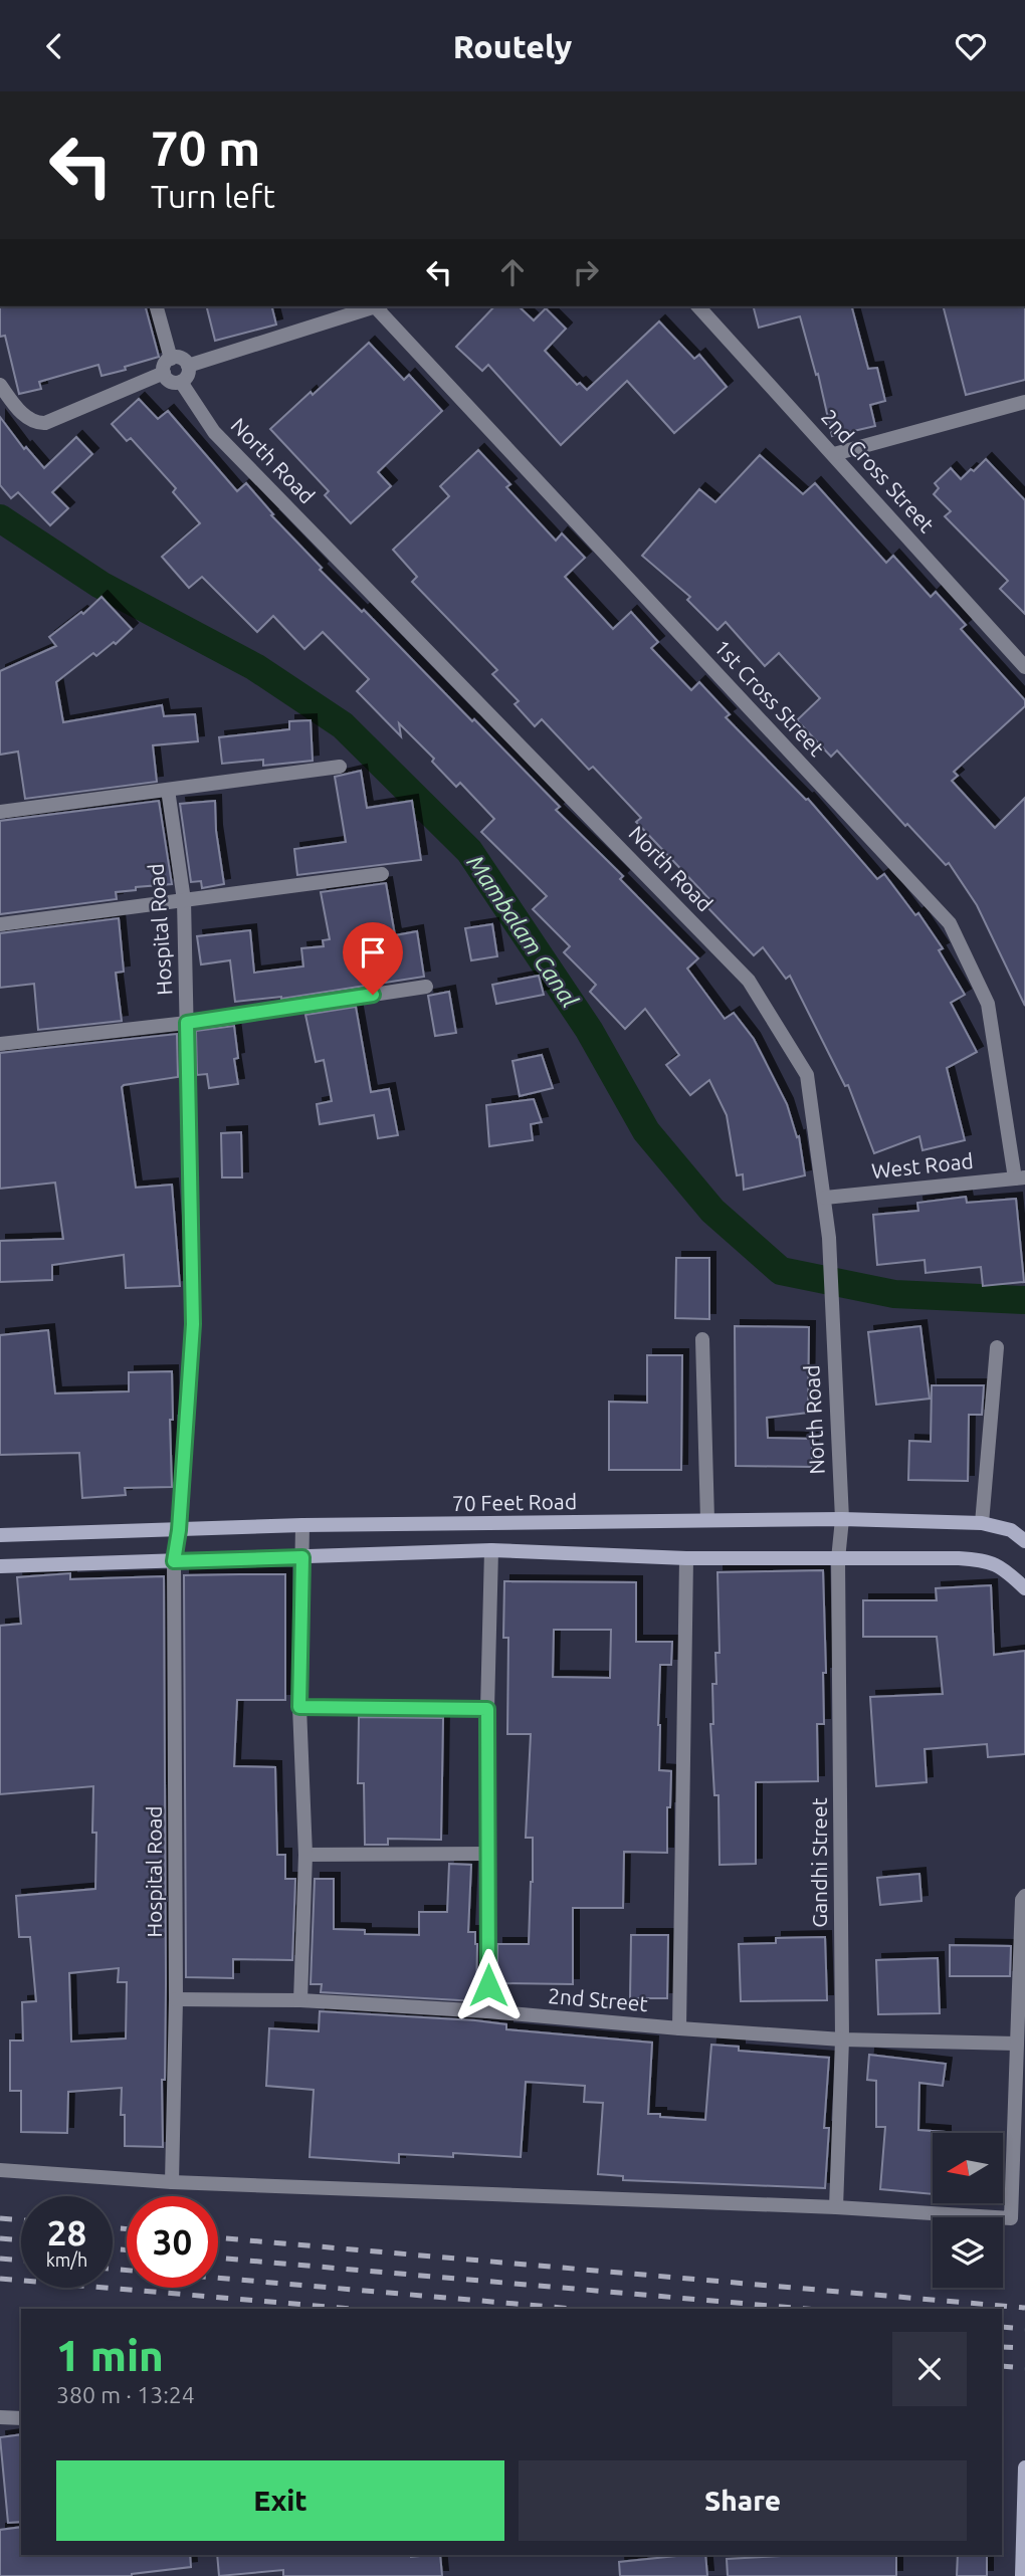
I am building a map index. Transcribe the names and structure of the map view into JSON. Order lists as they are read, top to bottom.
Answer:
{
  "streets": {
    "main road": ["70 Feet Road"],
    "street": [
      "North Road",
      "2nd Cross Street",
      "1st Cross Street",
      "Hospital Road",
      "West Road",
      "Gandhi Street",
      "2nd Street"
    ]
  },
  "crossings": [
    ["North Road", "West Road"],
    ["North Road", "70 Feet Road"],
    ["North Road", "Gandhi Street"],
    ["1st Cross Street", "West Road"],
    ["Hospital Road", "70 Feet Road"],
    ["Hospital Road", "2nd Street"],
    ["70 Feet Road", "Gandhi Street"],
    ["Gandhi Street", "2nd Street"]
  ],
  "water": ["Mambalam Canal"],
  "north": "left",
  "page": {
    "header": "Routely",
    "turn": ["70 m", "Turn left"],
    "speed": "28 km/h",
    "limit": "30",
    "heading": ["1 min", "380 m · 13:24"],
    "buttons": ["Exit", "Share"]
  }
}
